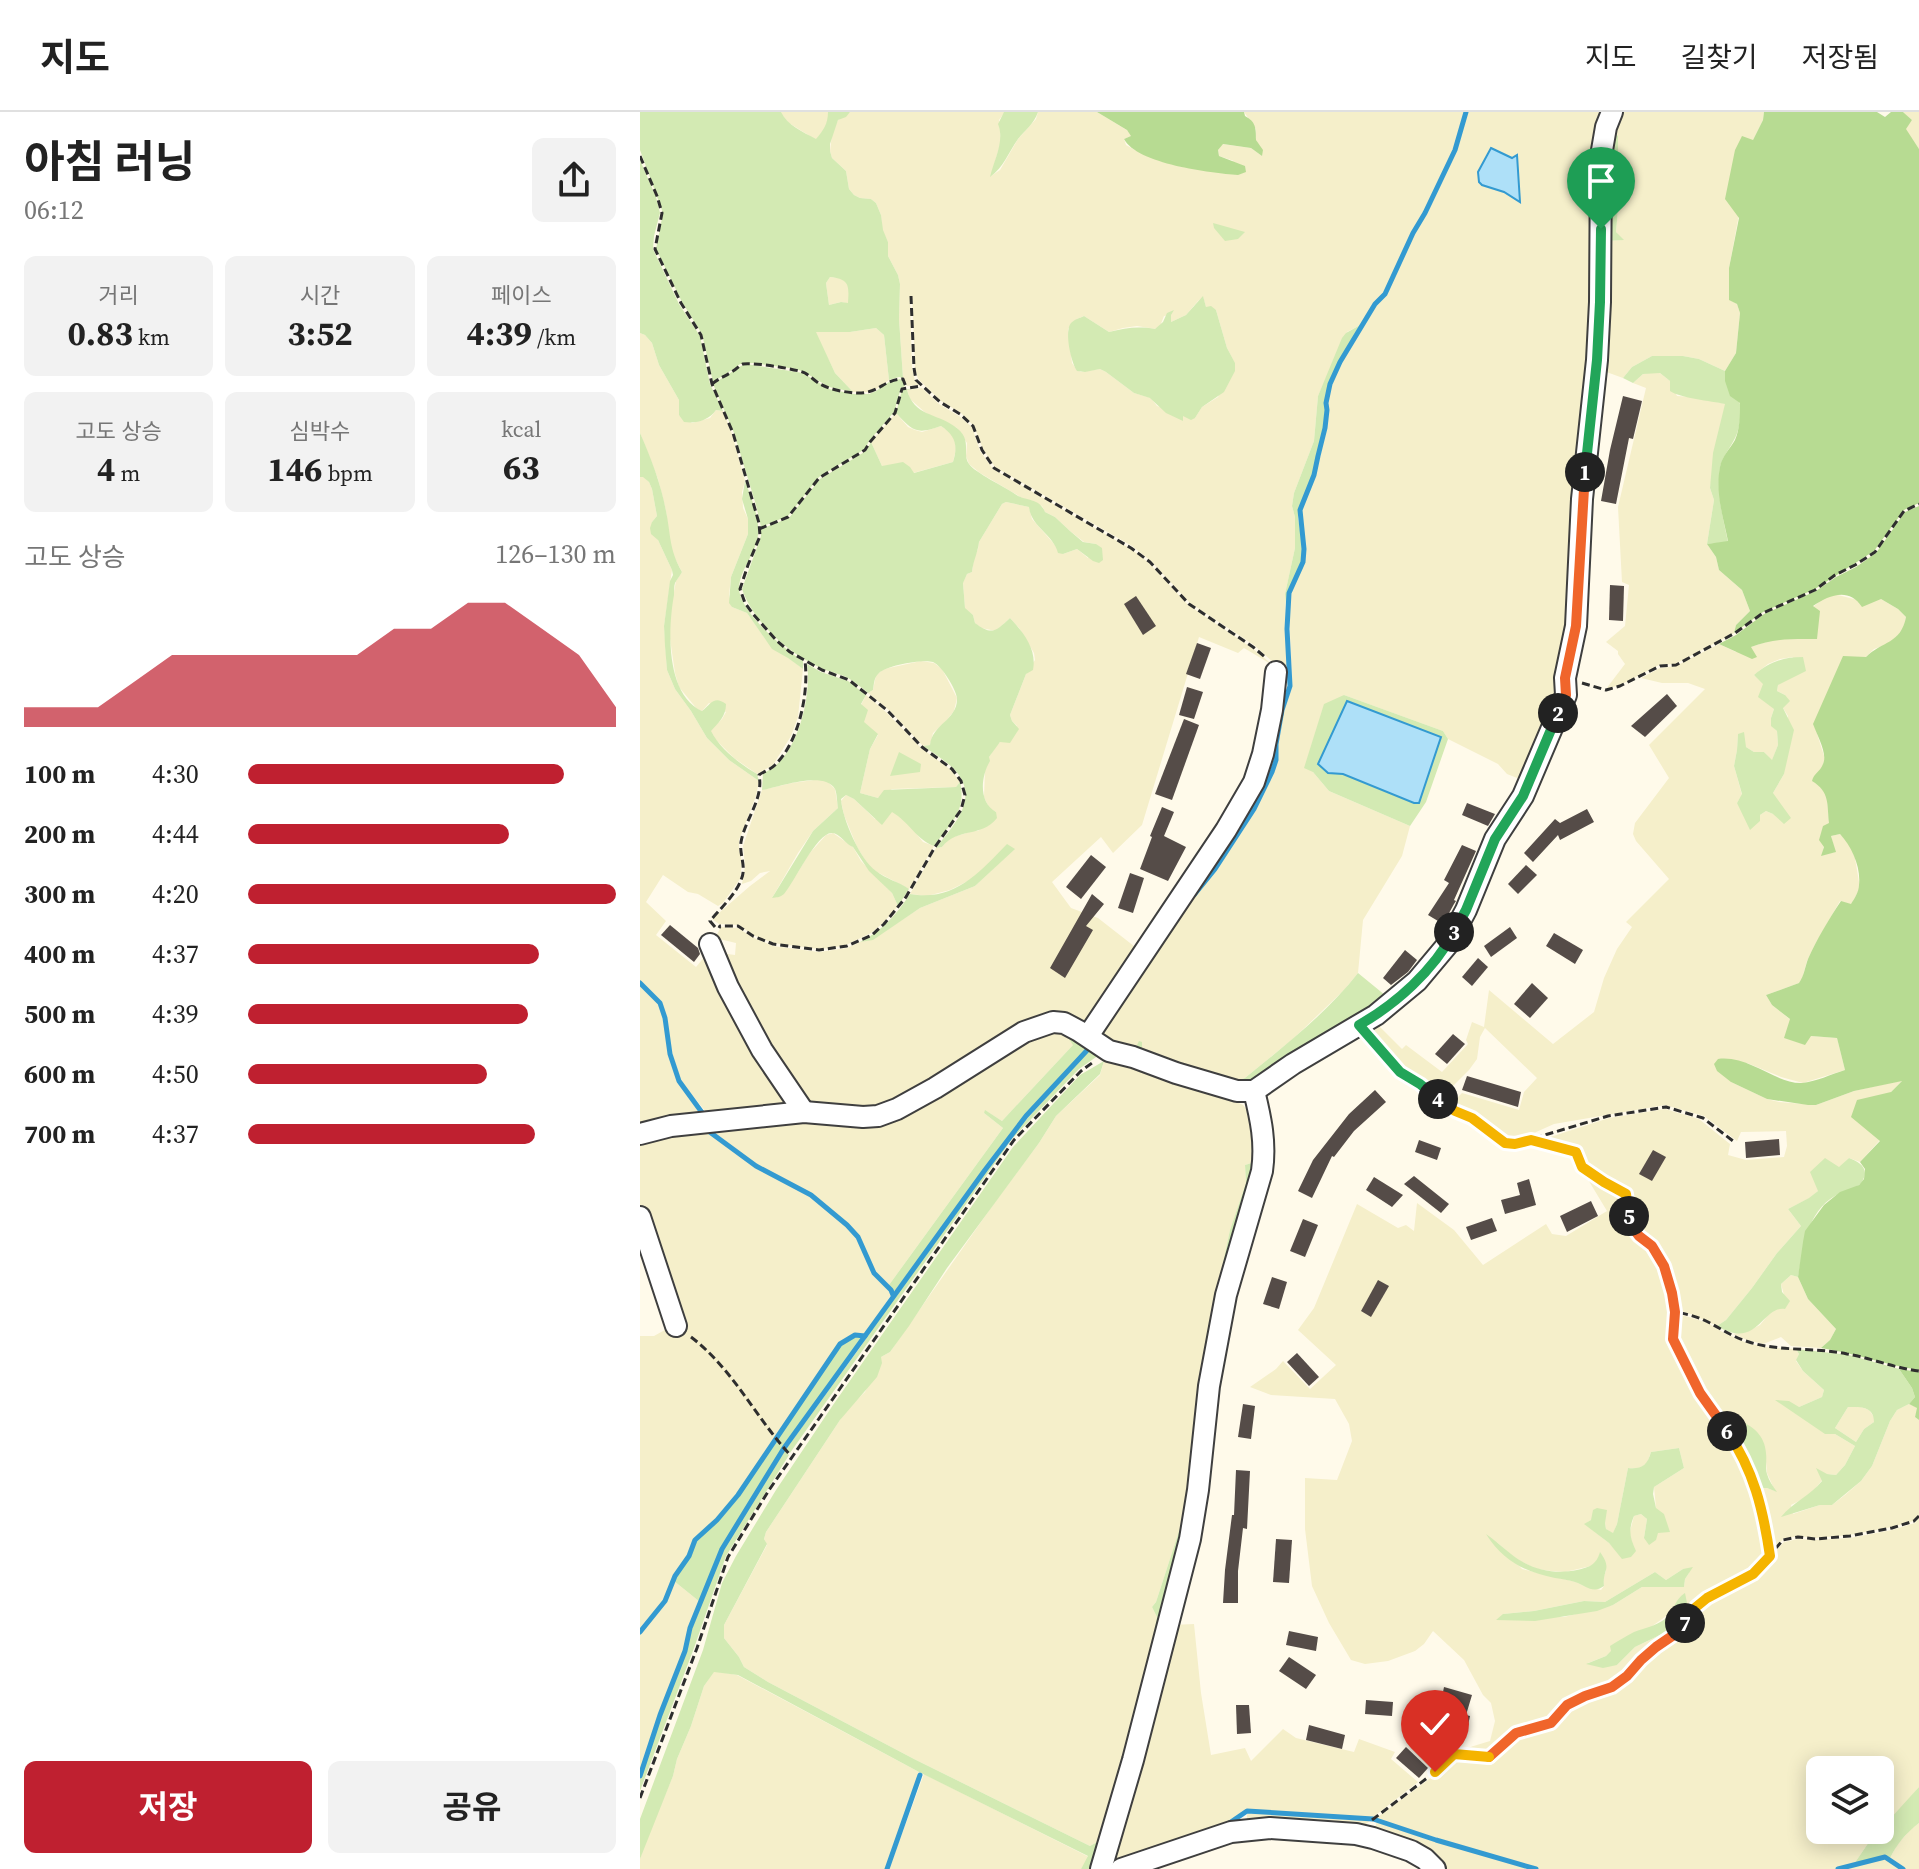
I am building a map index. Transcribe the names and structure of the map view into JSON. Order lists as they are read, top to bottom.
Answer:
{
  "page": {
    "header": "지도",
    "nav": ["지도", "길찾기", "저장됨"],
    "heading": ["아침 러닝", "06:12"],
    "stats": [
      ["거리", "0.83 km"],
      ["시간", "3:52"],
      ["페이스", "4:39 /km"],
      ["고도 상승", "4 m"],
      ["심박수", "146 bpm"],
      ["kcal", "63"]
    ],
    "pins": [
      "1",
      "2",
      "3",
      "4",
      "5",
      "6",
      "7"
    ],
    "chart": ["고도 상승", "126–130 m"],
    "list": [
      {
        "name": "100 m",
        "note": "4:30"
      },
      {
        "name": "200 m",
        "note": "4:44"
      },
      {
        "name": "300 m",
        "note": "4:20"
      },
      {
        "name": "400 m",
        "note": "4:37"
      },
      {
        "name": "500 m",
        "note": "4:39"
      },
      {
        "name": "600 m",
        "note": "4:50"
      },
      {
        "name": "700 m",
        "note": "4:37"
      }
    ],
    "buttons": ["저장", "공유"]
  }
}
